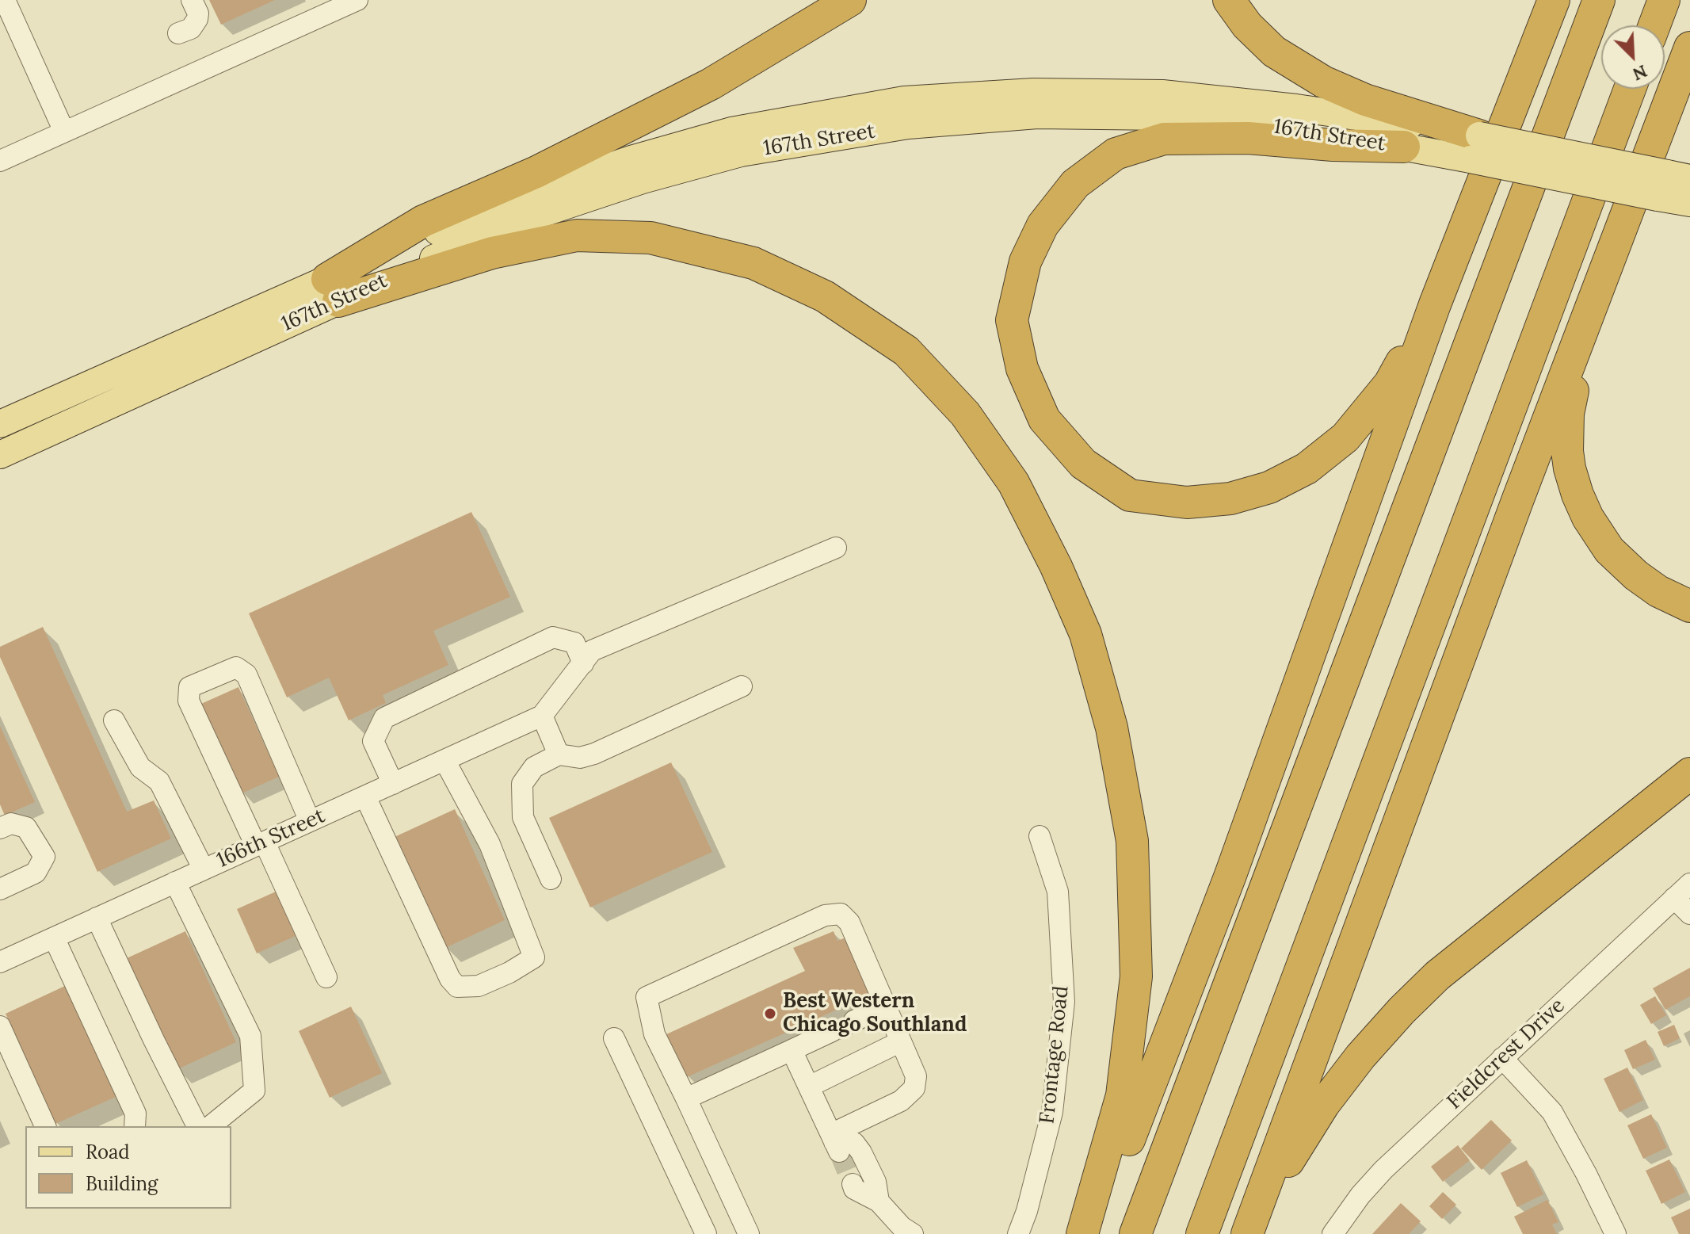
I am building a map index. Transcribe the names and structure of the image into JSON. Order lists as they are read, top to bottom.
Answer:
{
  "streets": {
    "main road": ["167th Street"],
    "street": ["166th Street", "Fieldcrest Drive", "Frontage Road"]
  },
  "places": ["Best Western Chicago Southland"],
  "legend": ["Road", "Building"],
  "north": "bottom right"
}
